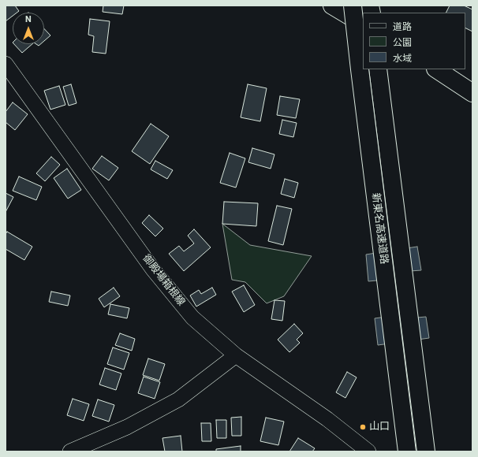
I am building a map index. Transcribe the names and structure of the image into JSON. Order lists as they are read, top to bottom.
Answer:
{
  "streets": {
    "highway": ["新東名高速道路"],
    "main road": ["御殿場箱根線"]
  },
  "places": ["山口"],
  "legend": ["道路", "公園", "水域"],
  "north": "top"
}
